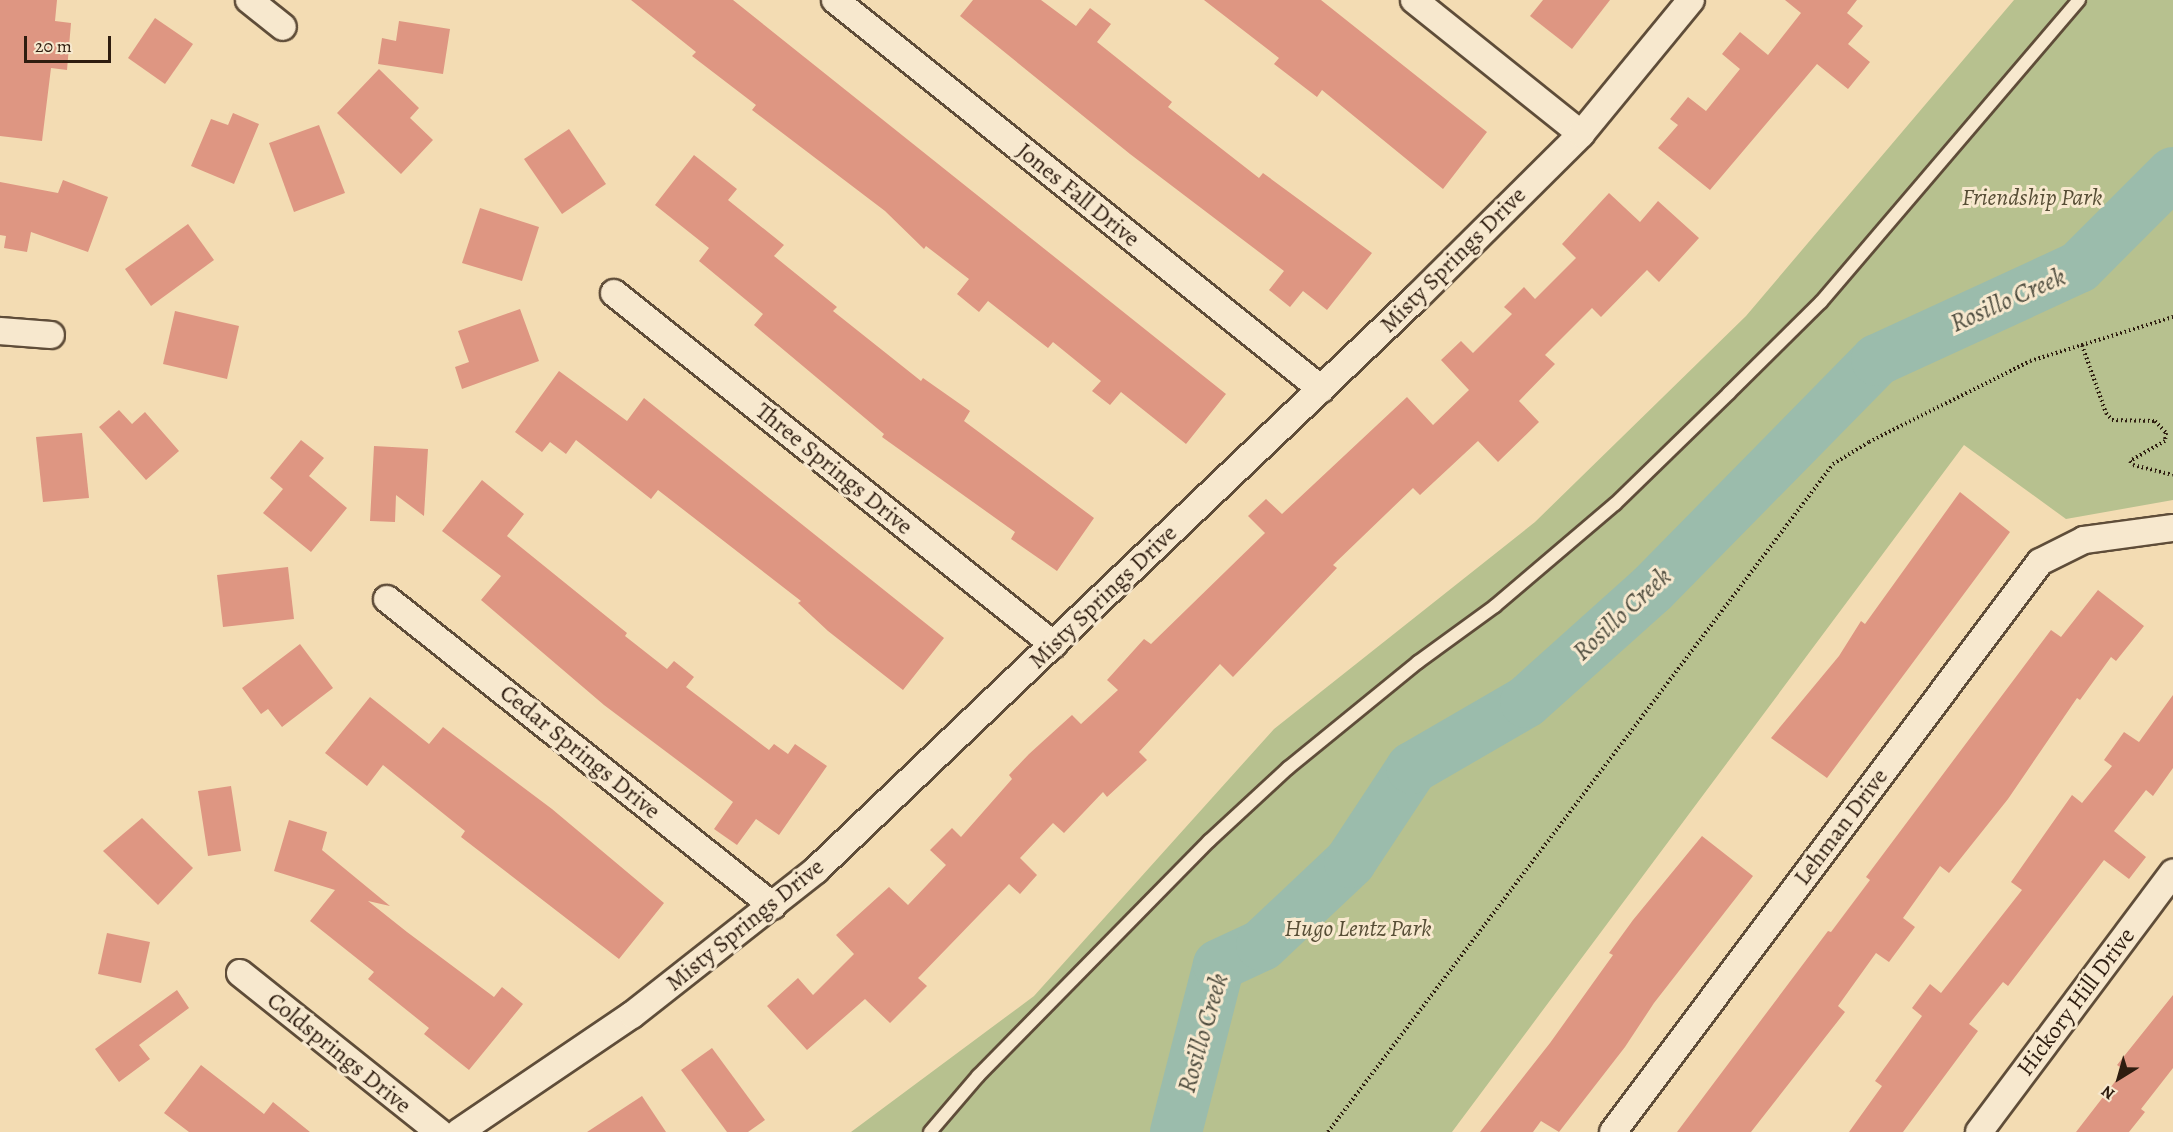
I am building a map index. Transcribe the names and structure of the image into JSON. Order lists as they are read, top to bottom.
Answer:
{
  "streets": {
    "street": [
      "Jones Fall Drive",
      "Misty Springs Drive",
      "Three Springs Drive",
      "Cedar Springs Drive",
      "Lehman Drive",
      "Hickory Hill Drive",
      "Coldsprings Drive"
    ]
  },
  "crossings": [
    ["Jones Fall Drive", "Misty Springs Drive"],
    ["Misty Springs Drive", "Three Springs Drive"],
    ["Misty Springs Drive", "Cedar Springs Drive"]
  ],
  "water": ["Rosillo Creek"],
  "parks": ["Friendship Park", "Hugo Lentz Park"],
  "scale_bar": "20 m",
  "north": "bottom left"
}
